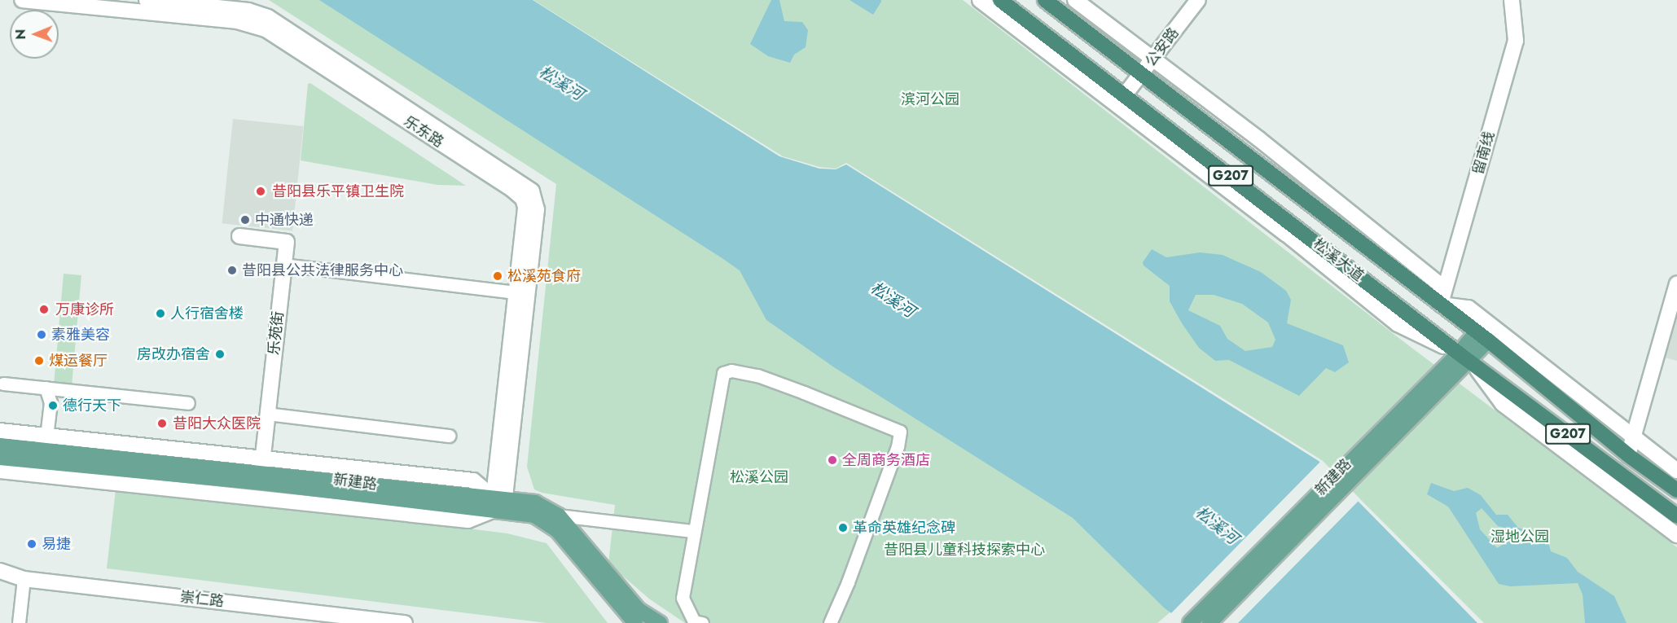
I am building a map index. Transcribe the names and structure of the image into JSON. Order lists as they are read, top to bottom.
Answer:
{
  "streets": {
    "highway": ["G207", "松溪大道"],
    "main road": [
      "公安路",
      "乐东路",
      "留南线",
      "乐苑街",
      "新建路",
      "崇仁路"
    ]
  },
  "crossings": [
    ["公安路", "松溪大道"],
    ["乐东路", "新建路"],
    ["留南线", "松溪大道"],
    ["松溪大道", "新建路"],
    ["乐苑街", "新建路"]
  ],
  "water": ["松溪河"],
  "parks": [
    "滨河公园",
    "松溪公园",
    "湿地公园",
    "昔阳县儿童科技探索中心"
  ],
  "places": [
    "昔阳县乐平镇卫生院",
    "中通快递",
    "昔阳县公共法律服务中心",
    "松溪苑食府",
    "万康诊所",
    "人行宿舍楼",
    "素雅美容",
    "房改办宿舍",
    "煤运餐厅",
    "德行天下",
    "昔阳大众医院",
    "全周商务酒店",
    "革命英雄纪念碑",
    "易捷"
  ],
  "north": "left"
}
